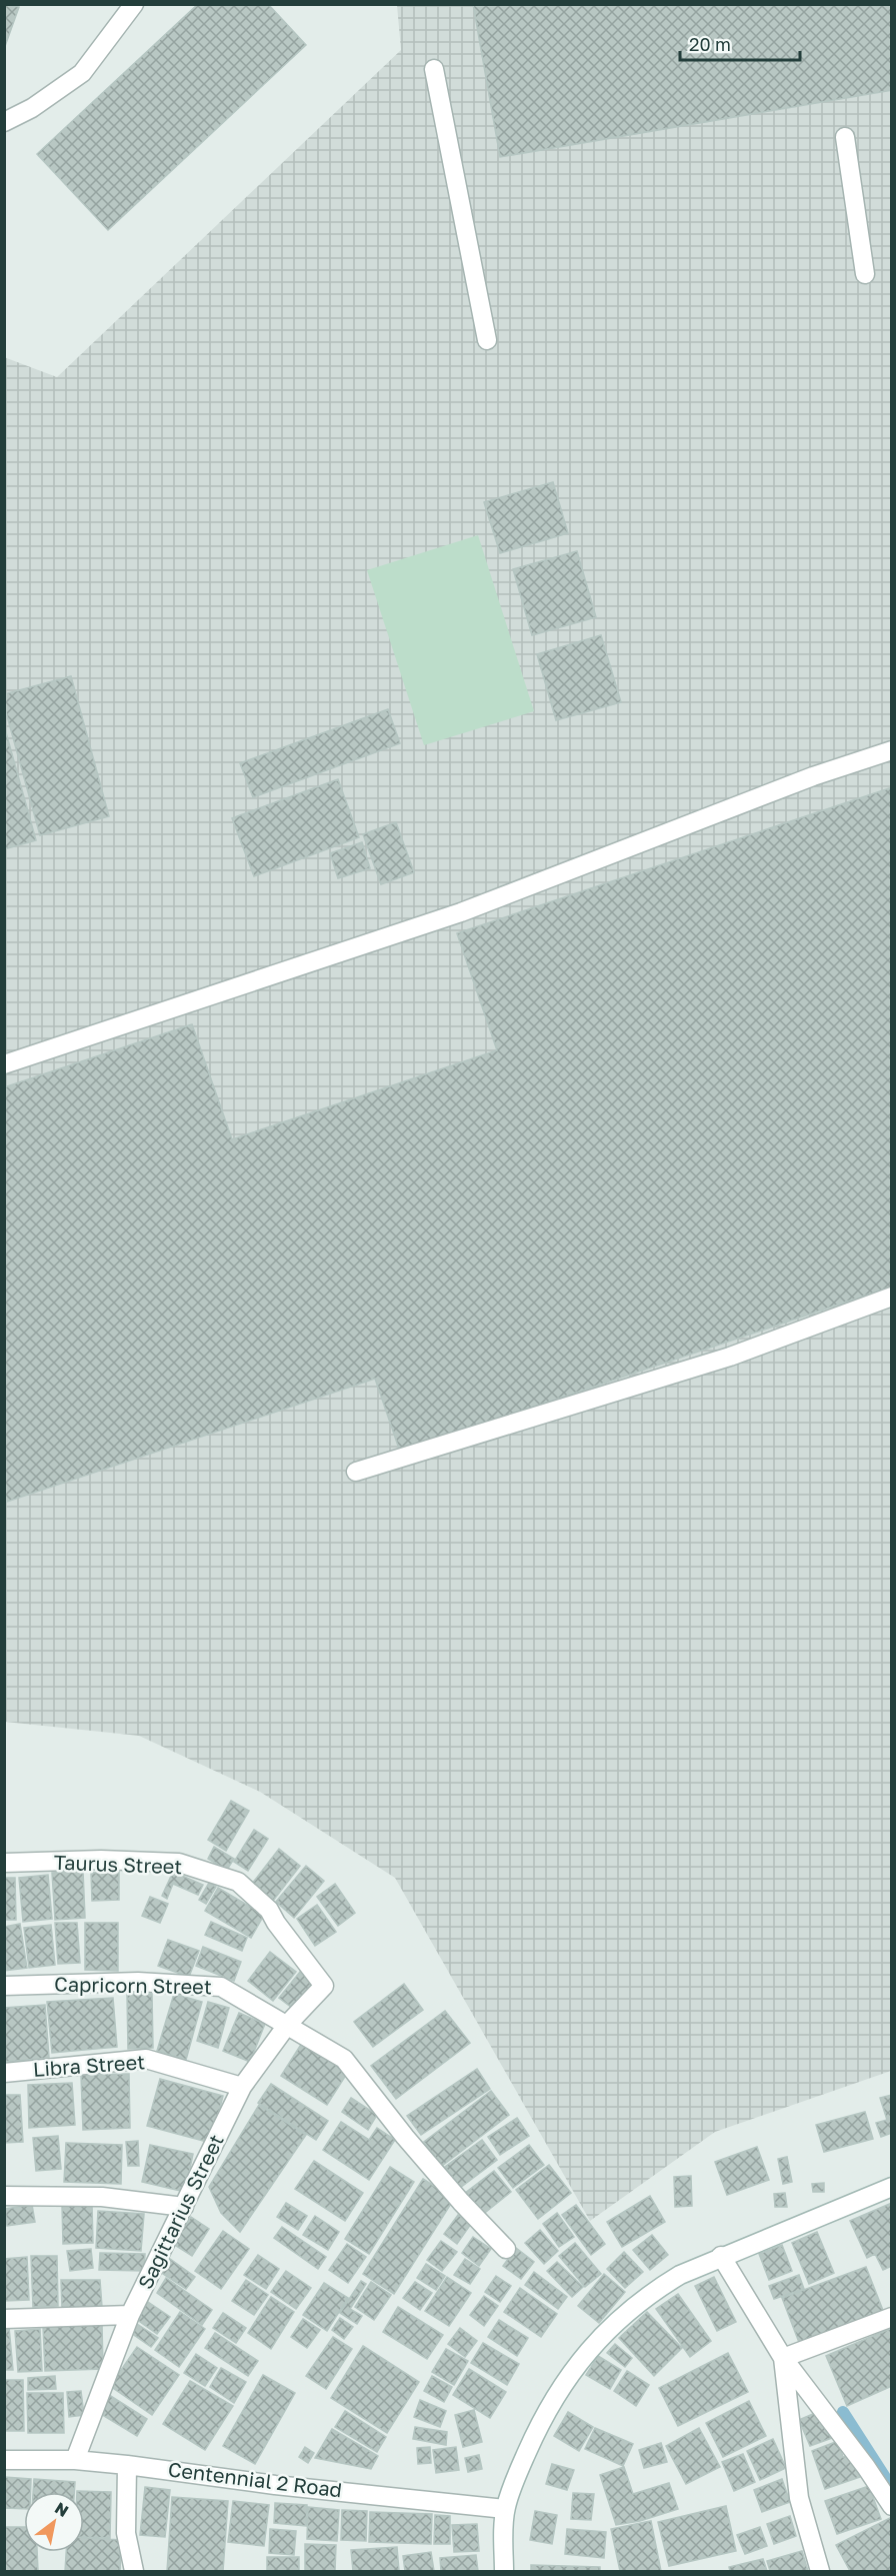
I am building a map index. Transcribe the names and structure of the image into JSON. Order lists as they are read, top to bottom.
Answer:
{
  "streets": {
    "street": [
      "Taurus Street",
      "Capricorn Street",
      "Libra Street",
      "Sagittarius Street",
      "Centennial 2 Road"
    ]
  },
  "crossings": [
    ["Taurus Street", "Sagittarius Street"],
    ["Capricorn Street", "Sagittarius Street"],
    ["Libra Street", "Sagittarius Street"],
    ["Sagittarius Street", "Centennial 2 Road"]
  ],
  "scale_bar": "20 m",
  "north": "top right"
}
